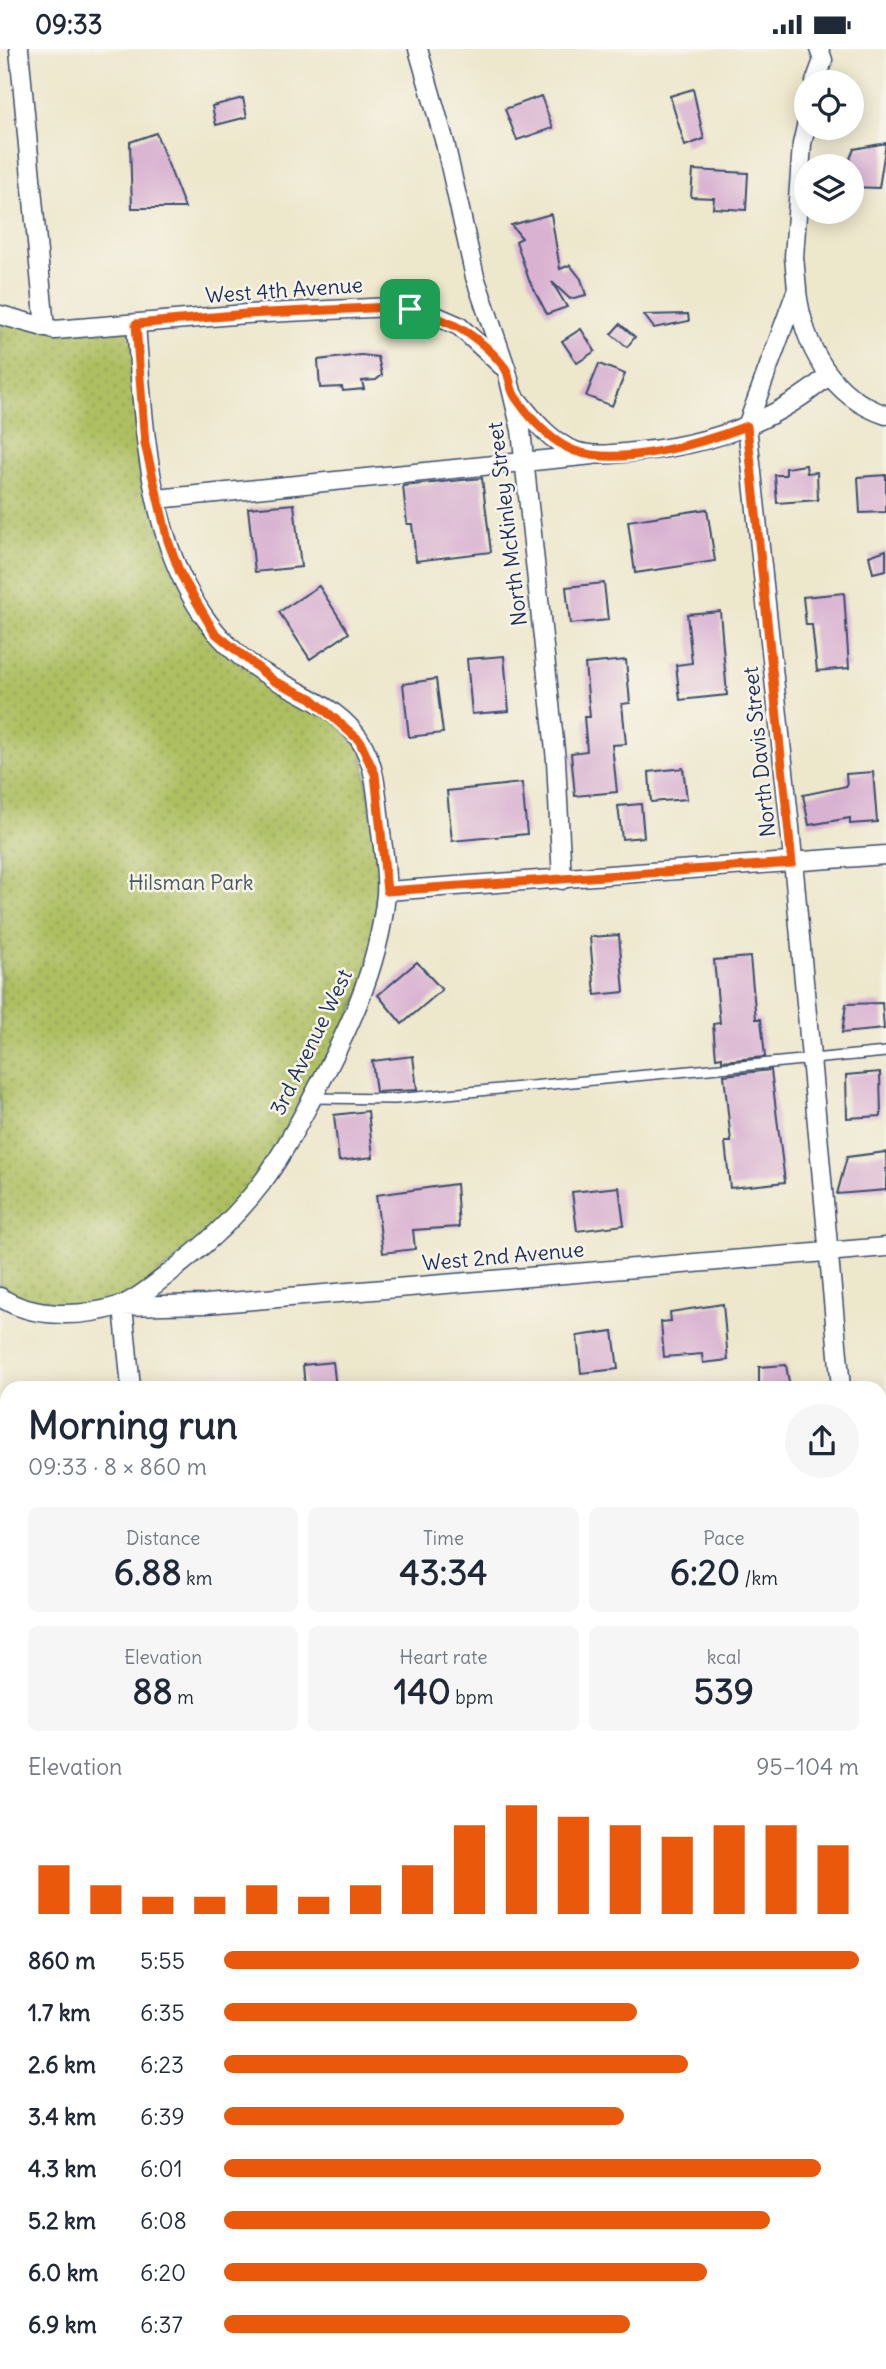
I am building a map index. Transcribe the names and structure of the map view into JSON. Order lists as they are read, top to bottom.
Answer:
{
  "streets": {
    "street": [
      "West 4th Avenue",
      "North McKinley Street",
      "North Davis Street",
      "3rd Avenue West",
      "West 2nd Avenue"
    ]
  },
  "crossings": [
    ["West 4th Avenue", "North McKinley Street"],
    ["West 4th Avenue", "3rd Avenue West"],
    ["North Davis Street", "West 2nd Avenue"],
    ["3rd Avenue West", "West 2nd Avenue"]
  ],
  "parks": ["Hilsman Park"],
  "page": {
    "status": "09:33",
    "heading": ["Morning run", "09:33 · 8 × 860 m"],
    "stats": [
      ["Distance", "6.88 km"],
      ["Time", "43:34"],
      ["Pace", "6:20 /km"],
      ["Elevation", "88 m"],
      ["Heart rate", "140 bpm"],
      ["kcal", "539"]
    ],
    "chart": ["Elevation", "95–104 m"],
    "list": [
      {
        "name": "860 m",
        "note": "5:55"
      },
      {
        "name": "1.7 km",
        "note": "6:35"
      },
      {
        "name": "2.6 km",
        "note": "6:23"
      },
      {
        "name": "3.4 km",
        "note": "6:39"
      },
      {
        "name": "4.3 km",
        "note": "6:01"
      },
      {
        "name": "5.2 km",
        "note": "6:08"
      },
      {
        "name": "6.0 km",
        "note": "6:20"
      },
      {
        "name": "6.9 km",
        "note": "6:37"
      }
    ]
  }
}
